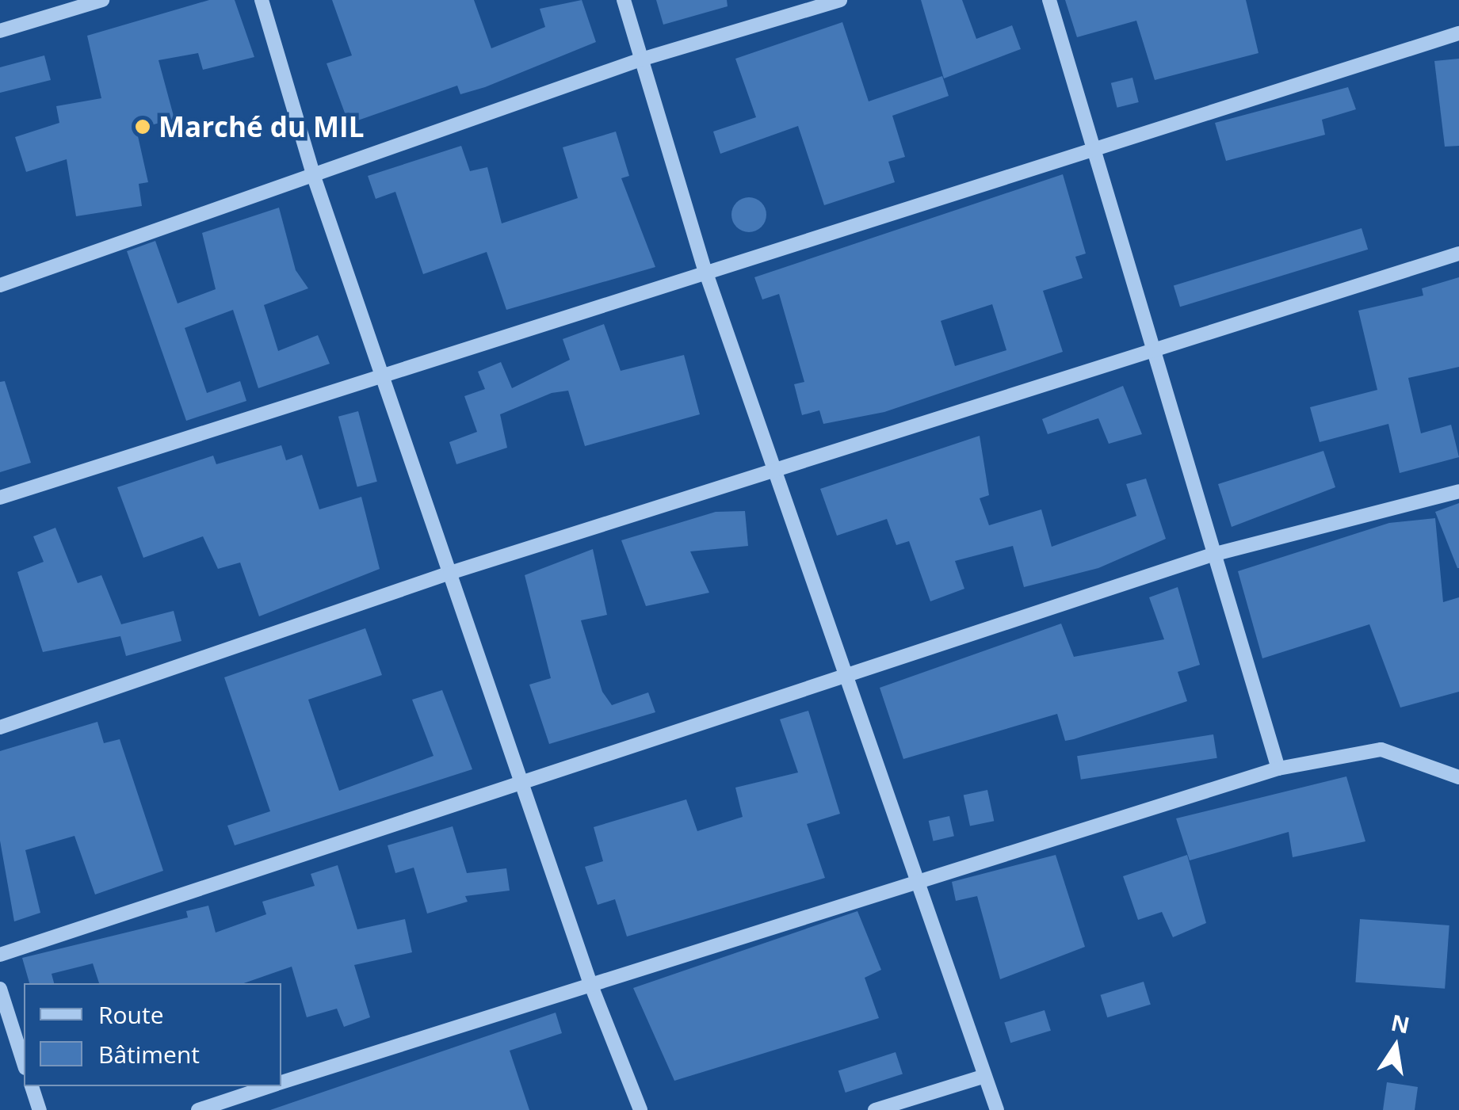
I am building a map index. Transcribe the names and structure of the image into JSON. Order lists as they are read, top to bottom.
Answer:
{
  "places": ["Marché du MIL"],
  "legend": ["Route", "Bâtiment"],
  "north": "top"
}
